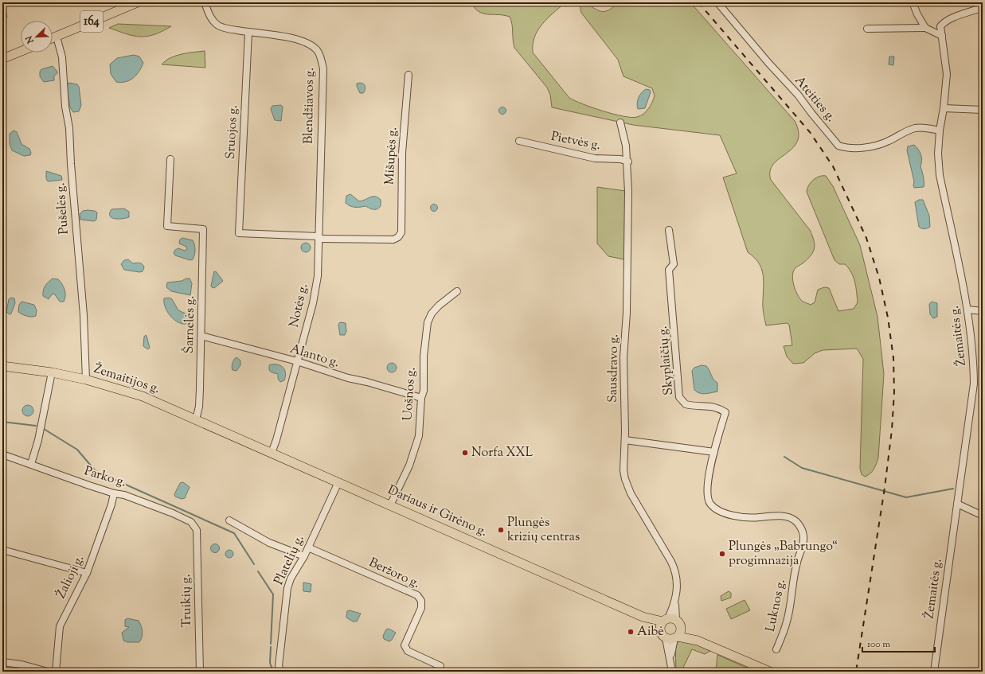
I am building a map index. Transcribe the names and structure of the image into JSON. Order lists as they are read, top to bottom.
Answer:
{
  "streets": {
    "main road": ["164", "Žemaitijos g.", "Dariaus ir Girėno g."],
    "street": [
      "Ateities g.",
      "Blendžiavos g.",
      "Sruojos g.",
      "Pietvės g.",
      "Mišupės g.",
      "Pušelės g.",
      "Notės g.",
      "Šarnelės g.",
      "Žemaitės g.",
      "Alanto g.",
      "Skyplaičių g.",
      "Sausdravo g.",
      "Uošnos g.",
      "Parko g.",
      "Platelių g.",
      "Beržoro g.",
      "Žalioji g.",
      "Truikių g.",
      "Luknos g."
    ]
  },
  "crossings": [
    ["164", "Pušelės g."],
    ["Ateities g.", "Žemaitės g."],
    ["Blendžiavos g.", "Sruojos g."],
    ["Blendžiavos g.", "Mišupės g."],
    ["Blendžiavos g.", "Notės g."],
    ["Sruojos g.", "Mišupės g."],
    ["Sruojos g.", "Notės g."],
    ["Pietvės g.", "Sausdravo g."],
    ["Mišupės g.", "Notės g."],
    ["Pušelės g.", "Žemaitijos g."],
    ["Notės g.", "Alanto g."],
    ["Notės g.", "Dariaus ir Girėno g."],
    ["Šarnelės g.", "Alanto g."],
    ["Šarnelės g.", "Žemaitijos g."],
    ["Alanto g.", "Uošnos g."],
    ["Skyplaičių g.", "Luknos g."],
    ["Sausdravo g.", "Dariaus ir Girėno g."],
    ["Žemaitijos g.", "Dariaus ir Girėno g."],
    ["Uošnos g.", "Dariaus ir Girėno g."],
    ["Parko g.", "Žalioji g."],
    ["Parko g.", "Truikių g."],
    ["Dariaus ir Girėno g.", "Platelių g."],
    ["Platelių g.", "Beržoro g."]
  ],
  "places": [
    "Norfa XXL",
    "Plungės krizių centras",
    "Plungės „Babrungo“ progimnazija",
    "Aibė"
  ],
  "scale_bar": "100 m",
  "north": "bottom left"
}
